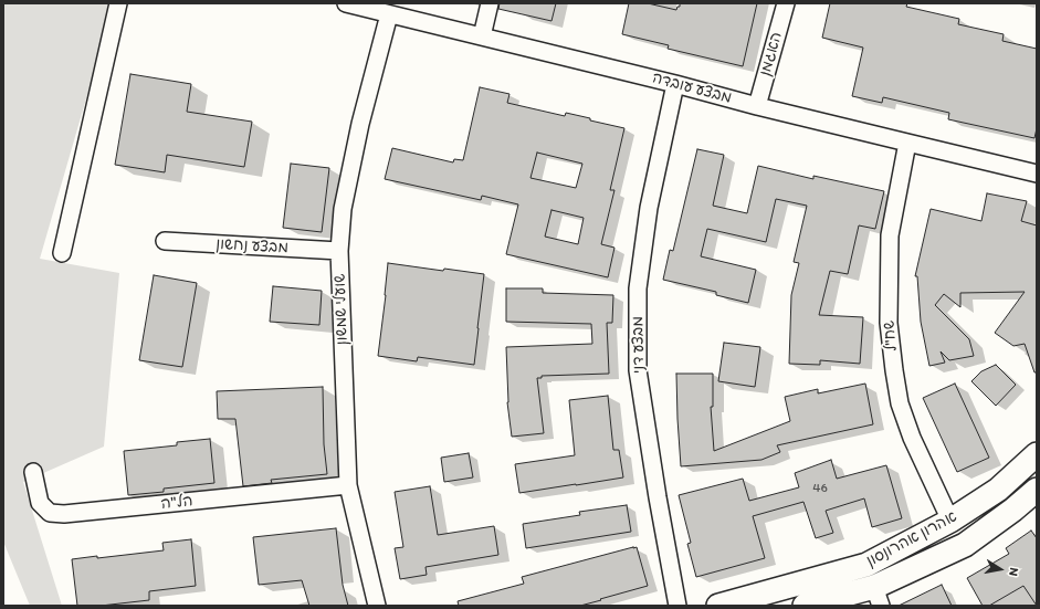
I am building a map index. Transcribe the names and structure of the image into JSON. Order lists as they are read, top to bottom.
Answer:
{
  "streets": {
    "street": [
      "האגמן",
      "מבצע עובדה",
      "מבצע נחשון",
      "שועלי שמשון",
      "שח\"ל",
      "מבצע דני",
      "הל\"ה",
      "אהרון אהרונסון"
    ]
  },
  "crossings": [
    ["האגמן", "מבצע עובדה"],
    ["מבצע עובדה", "שועלי שמשון"],
    ["מבצע עובדה", "שח\"ל"],
    ["מבצע עובדה", "מבצע דני"],
    ["מבצע נחשון", "שועלי שמשון"],
    ["שועלי שמשון", "הל\"ה"],
    ["שח\"ל", "אהרון אהרונסון"]
  ],
  "house_numbers": ["46"],
  "north": "right"
}
